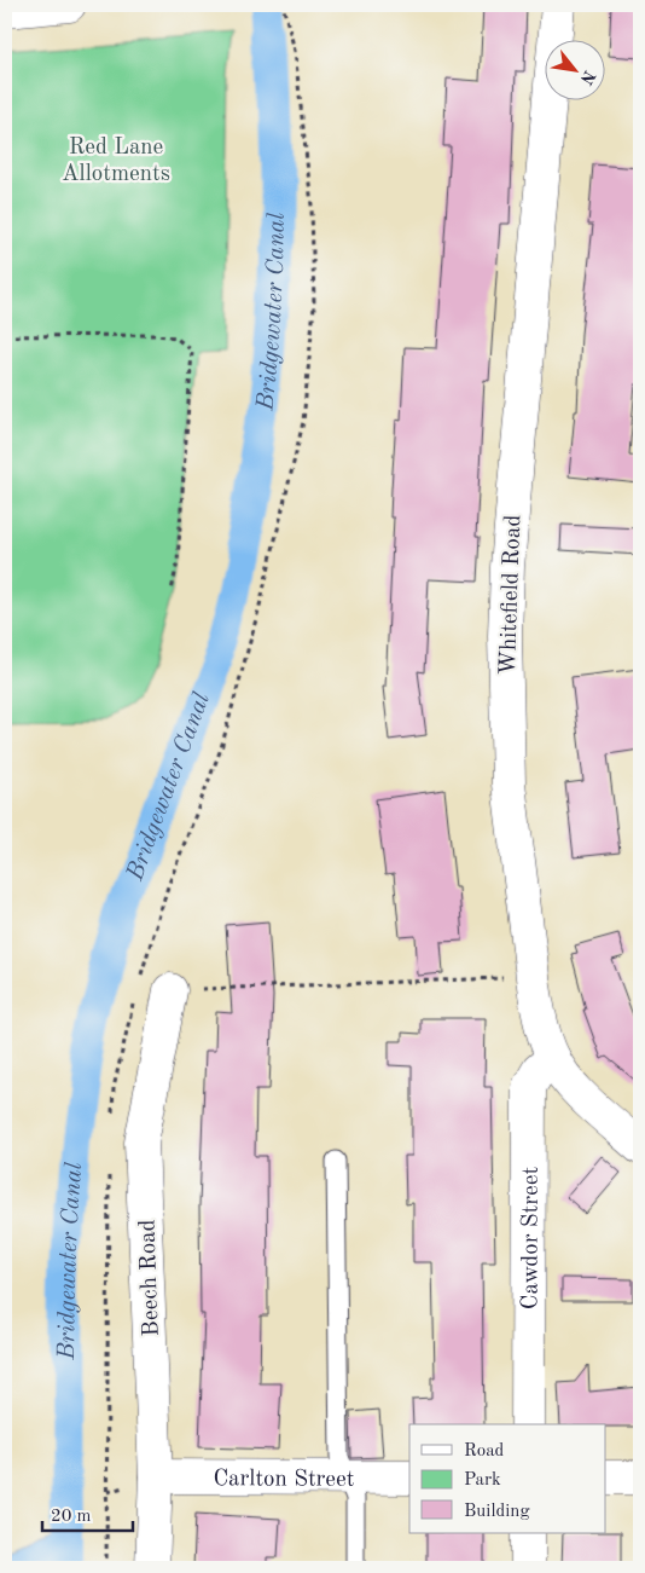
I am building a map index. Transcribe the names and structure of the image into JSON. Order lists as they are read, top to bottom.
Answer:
{
  "streets": {
    "street": [
      "Whitefield Road",
      "Cawdor Street",
      "Beech Road",
      "Carlton Street"
    ]
  },
  "crossings": [
    ["Whitefield Road", "Cawdor Street"],
    ["Beech Road", "Carlton Street"]
  ],
  "water": ["Bridgewater Canal"],
  "parks": ["Red Lane Allotments"],
  "legend": ["Road", "Park", "Building"],
  "scale_bar": "20 m",
  "north": "bottom right"
}
